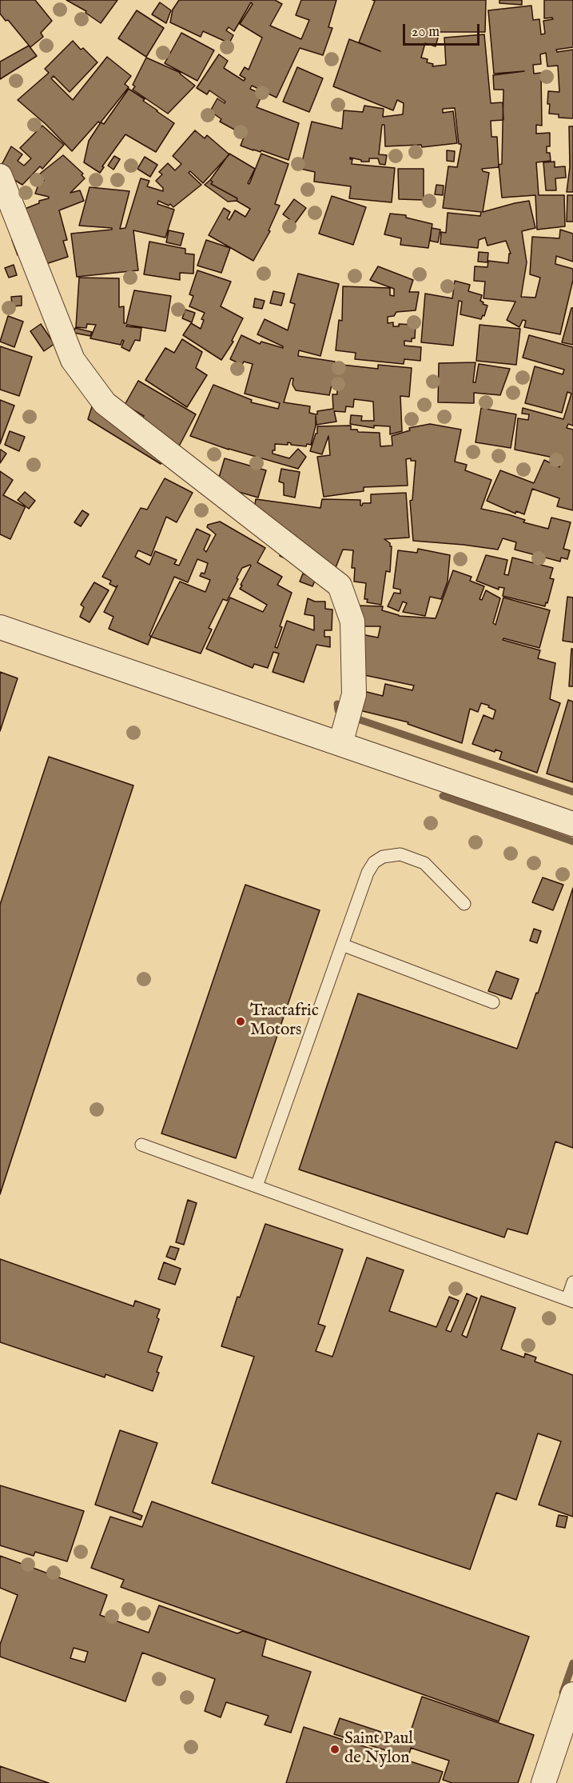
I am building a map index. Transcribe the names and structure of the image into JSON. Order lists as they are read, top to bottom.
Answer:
{
  "places": ["Tractafric Motors", "Saint Paul de Nylon"],
  "scale_bar": "20 m"
}
